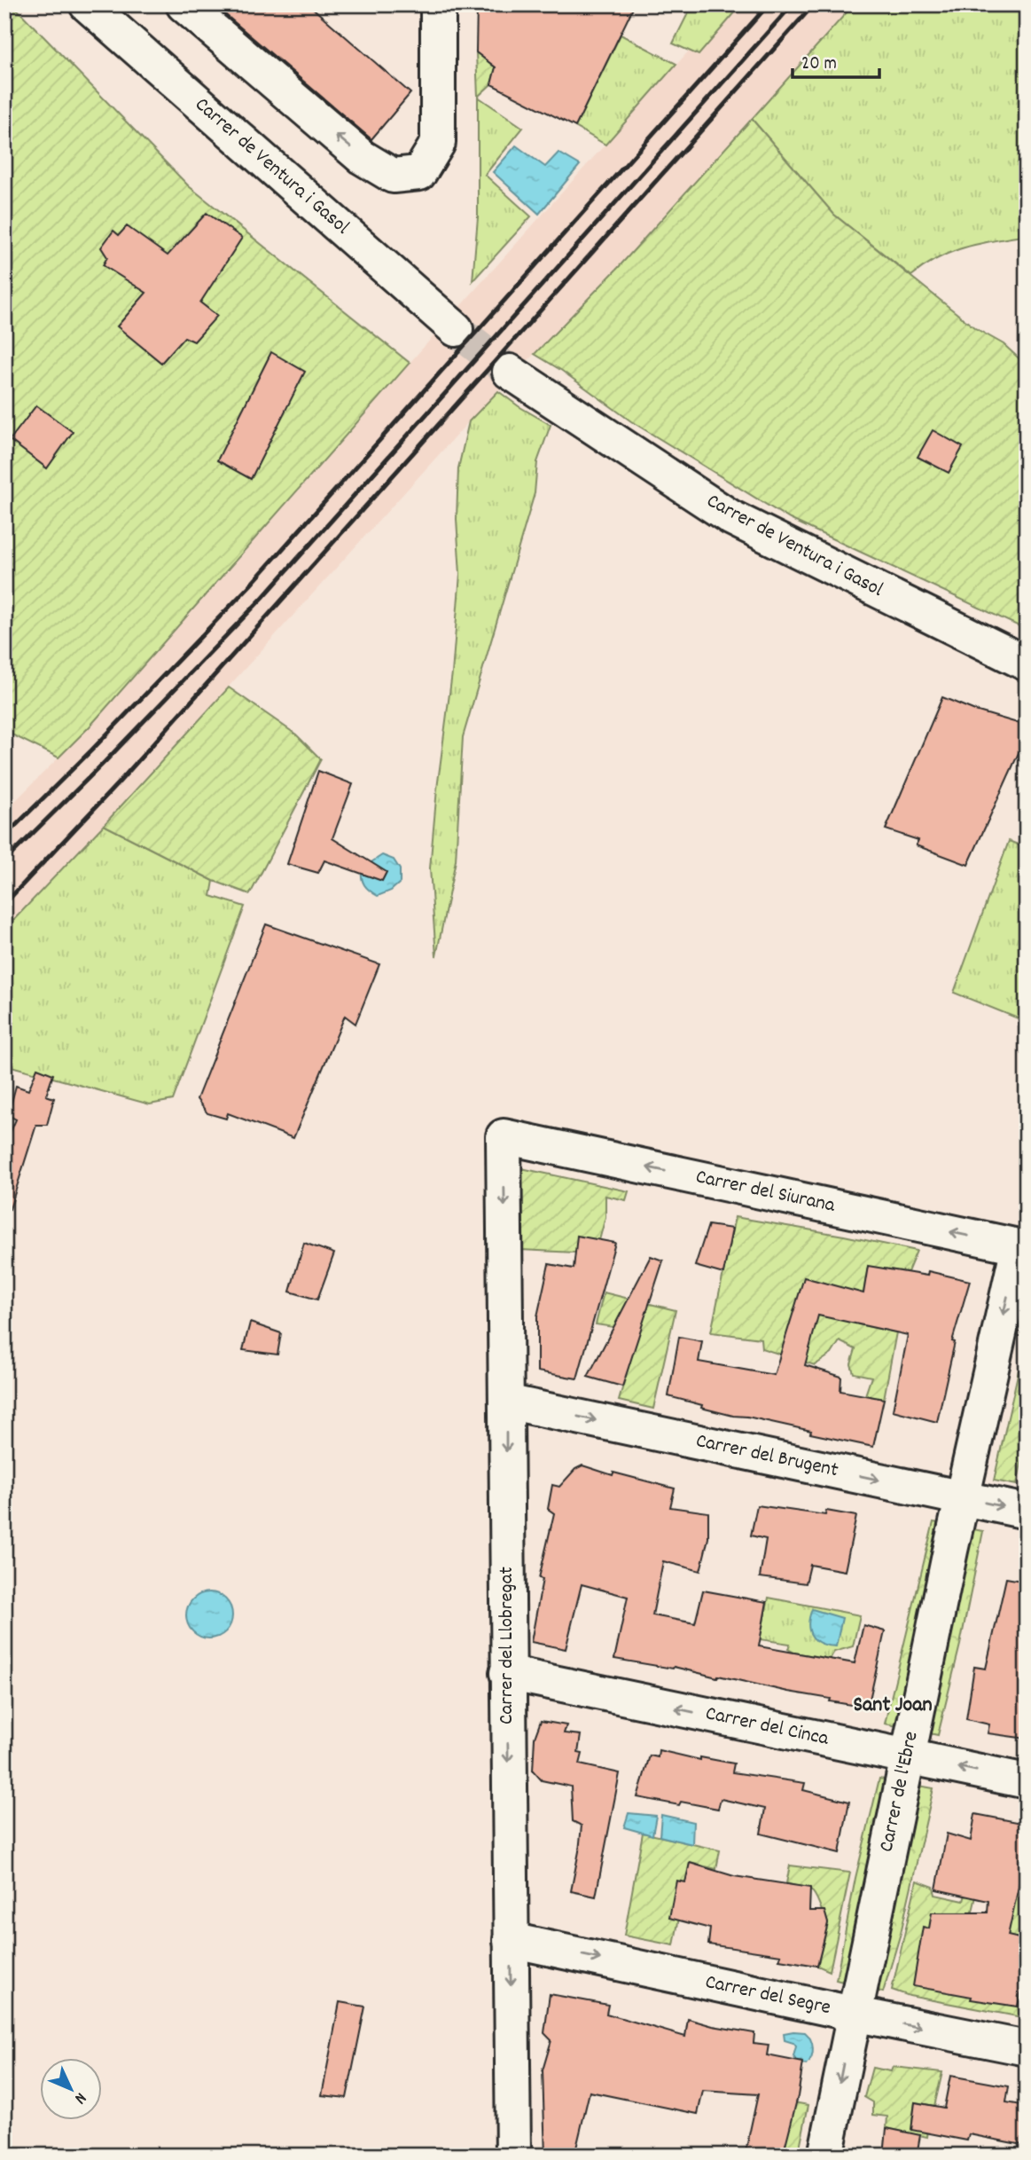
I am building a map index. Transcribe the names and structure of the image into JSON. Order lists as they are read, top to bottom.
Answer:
{
  "streets": {
    "street": [
      "Carrer de Ventura i Gasol",
      "Carrer del Siurana",
      "Carrer del Brugent",
      "Carrer del Llobregat",
      "Carrer del Cinca",
      "Carrer de l'Ebre",
      "Carrer del Segre"
    ]
  },
  "crossings": [
    ["Carrer del Siurana", "Carrer del Llobregat"],
    ["Carrer del Siurana", "Carrer de l'Ebre"],
    ["Carrer del Brugent", "Carrer del Llobregat"],
    ["Carrer del Brugent", "Carrer de l'Ebre"],
    ["Carrer del Llobregat", "Carrer del Cinca"],
    ["Carrer del Llobregat", "Carrer del Segre"],
    ["Carrer del Cinca", "Carrer de l'Ebre"],
    ["Carrer de l'Ebre", "Carrer del Segre"]
  ],
  "one_way": [
    "Carrer del Siurana",
    "Carrer del Brugent",
    "Carrer del Llobregat",
    "Carrer del Cinca",
    "Carrer de l'Ebre",
    "Carrer del Segre"
  ],
  "districts": ["Sant Joan"],
  "scale_bar": "20 m",
  "north": "bottom right"
}
